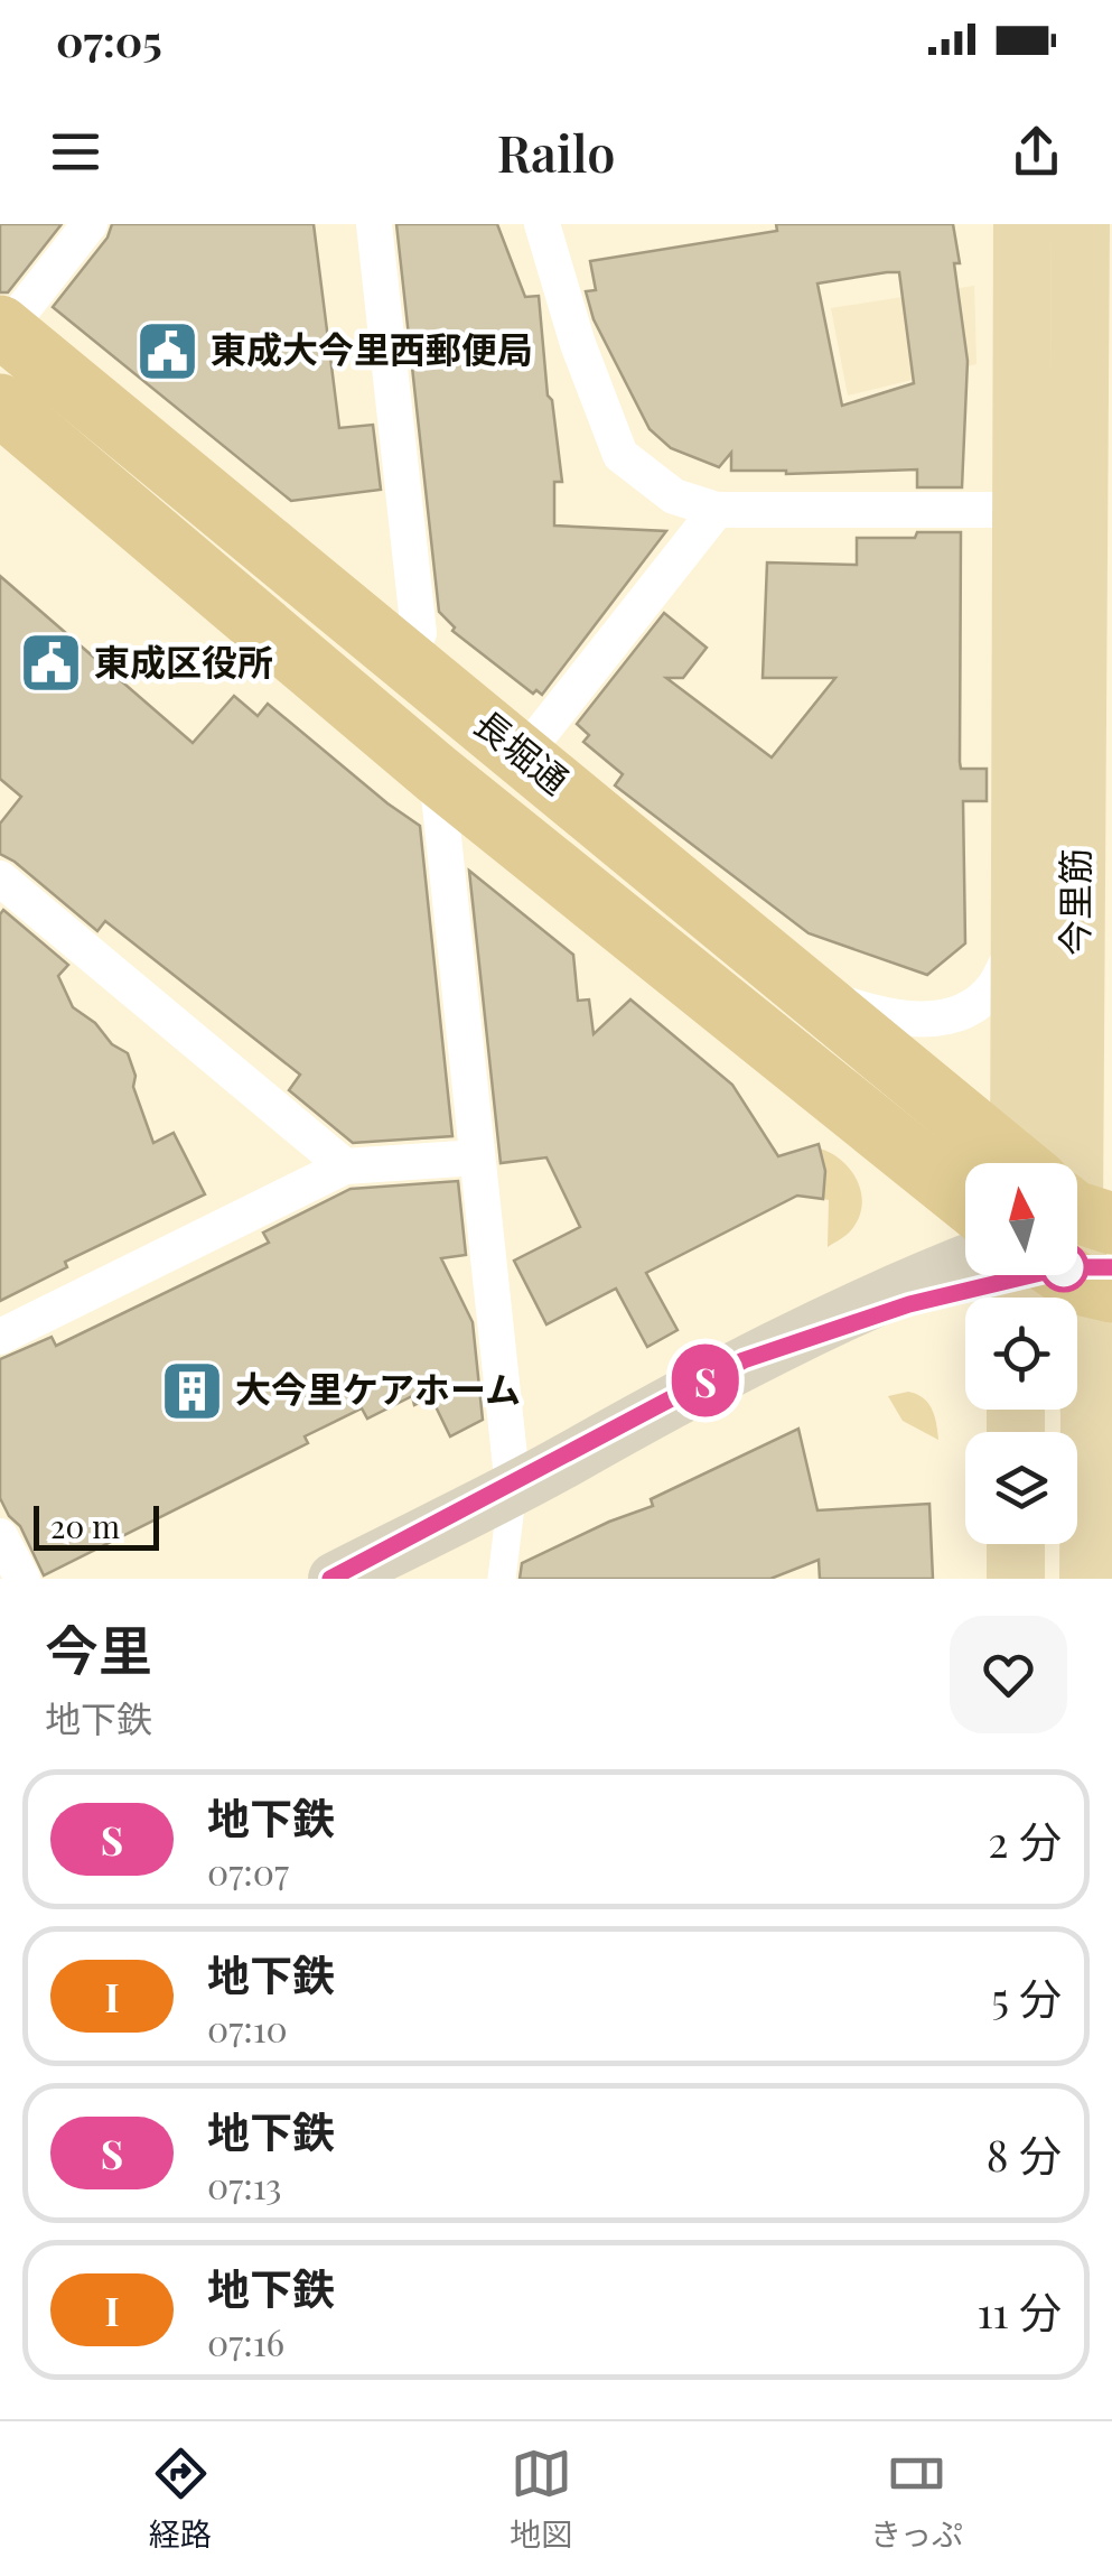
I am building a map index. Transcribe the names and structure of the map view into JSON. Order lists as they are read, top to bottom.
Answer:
{
  "streets": {
    "highway": ["長堀通"],
    "main road": ["今里筋"]
  },
  "places": {
    "public building": ["東成大今里西郵便局", "東成区役所"],
    "building": ["大今里ケアホーム"]
  },
  "lines": ["metro line S"],
  "scale_bar": "20 m",
  "north": "top",
  "page": {
    "status": "07:05",
    "header": "Railo",
    "on_map": "S",
    "scale": "20 m",
    "heading": ["今里", "地下鉄"],
    "list": [
      {
        "mark": "S",
        "name": "地下鉄",
        "note": "07:07",
        "value": "2 分"
      },
      {
        "mark": "I",
        "name": "地下鉄",
        "note": "07:10",
        "value": "5 分"
      },
      {
        "mark": "S",
        "name": "地下鉄",
        "note": "07:13",
        "value": "8 分"
      },
      {
        "mark": "I",
        "name": "地下鉄",
        "note": "07:16",
        "value": "11 分"
      }
    ],
    "tabs": ["経路", "地図", "きっぷ"]
  }
}
